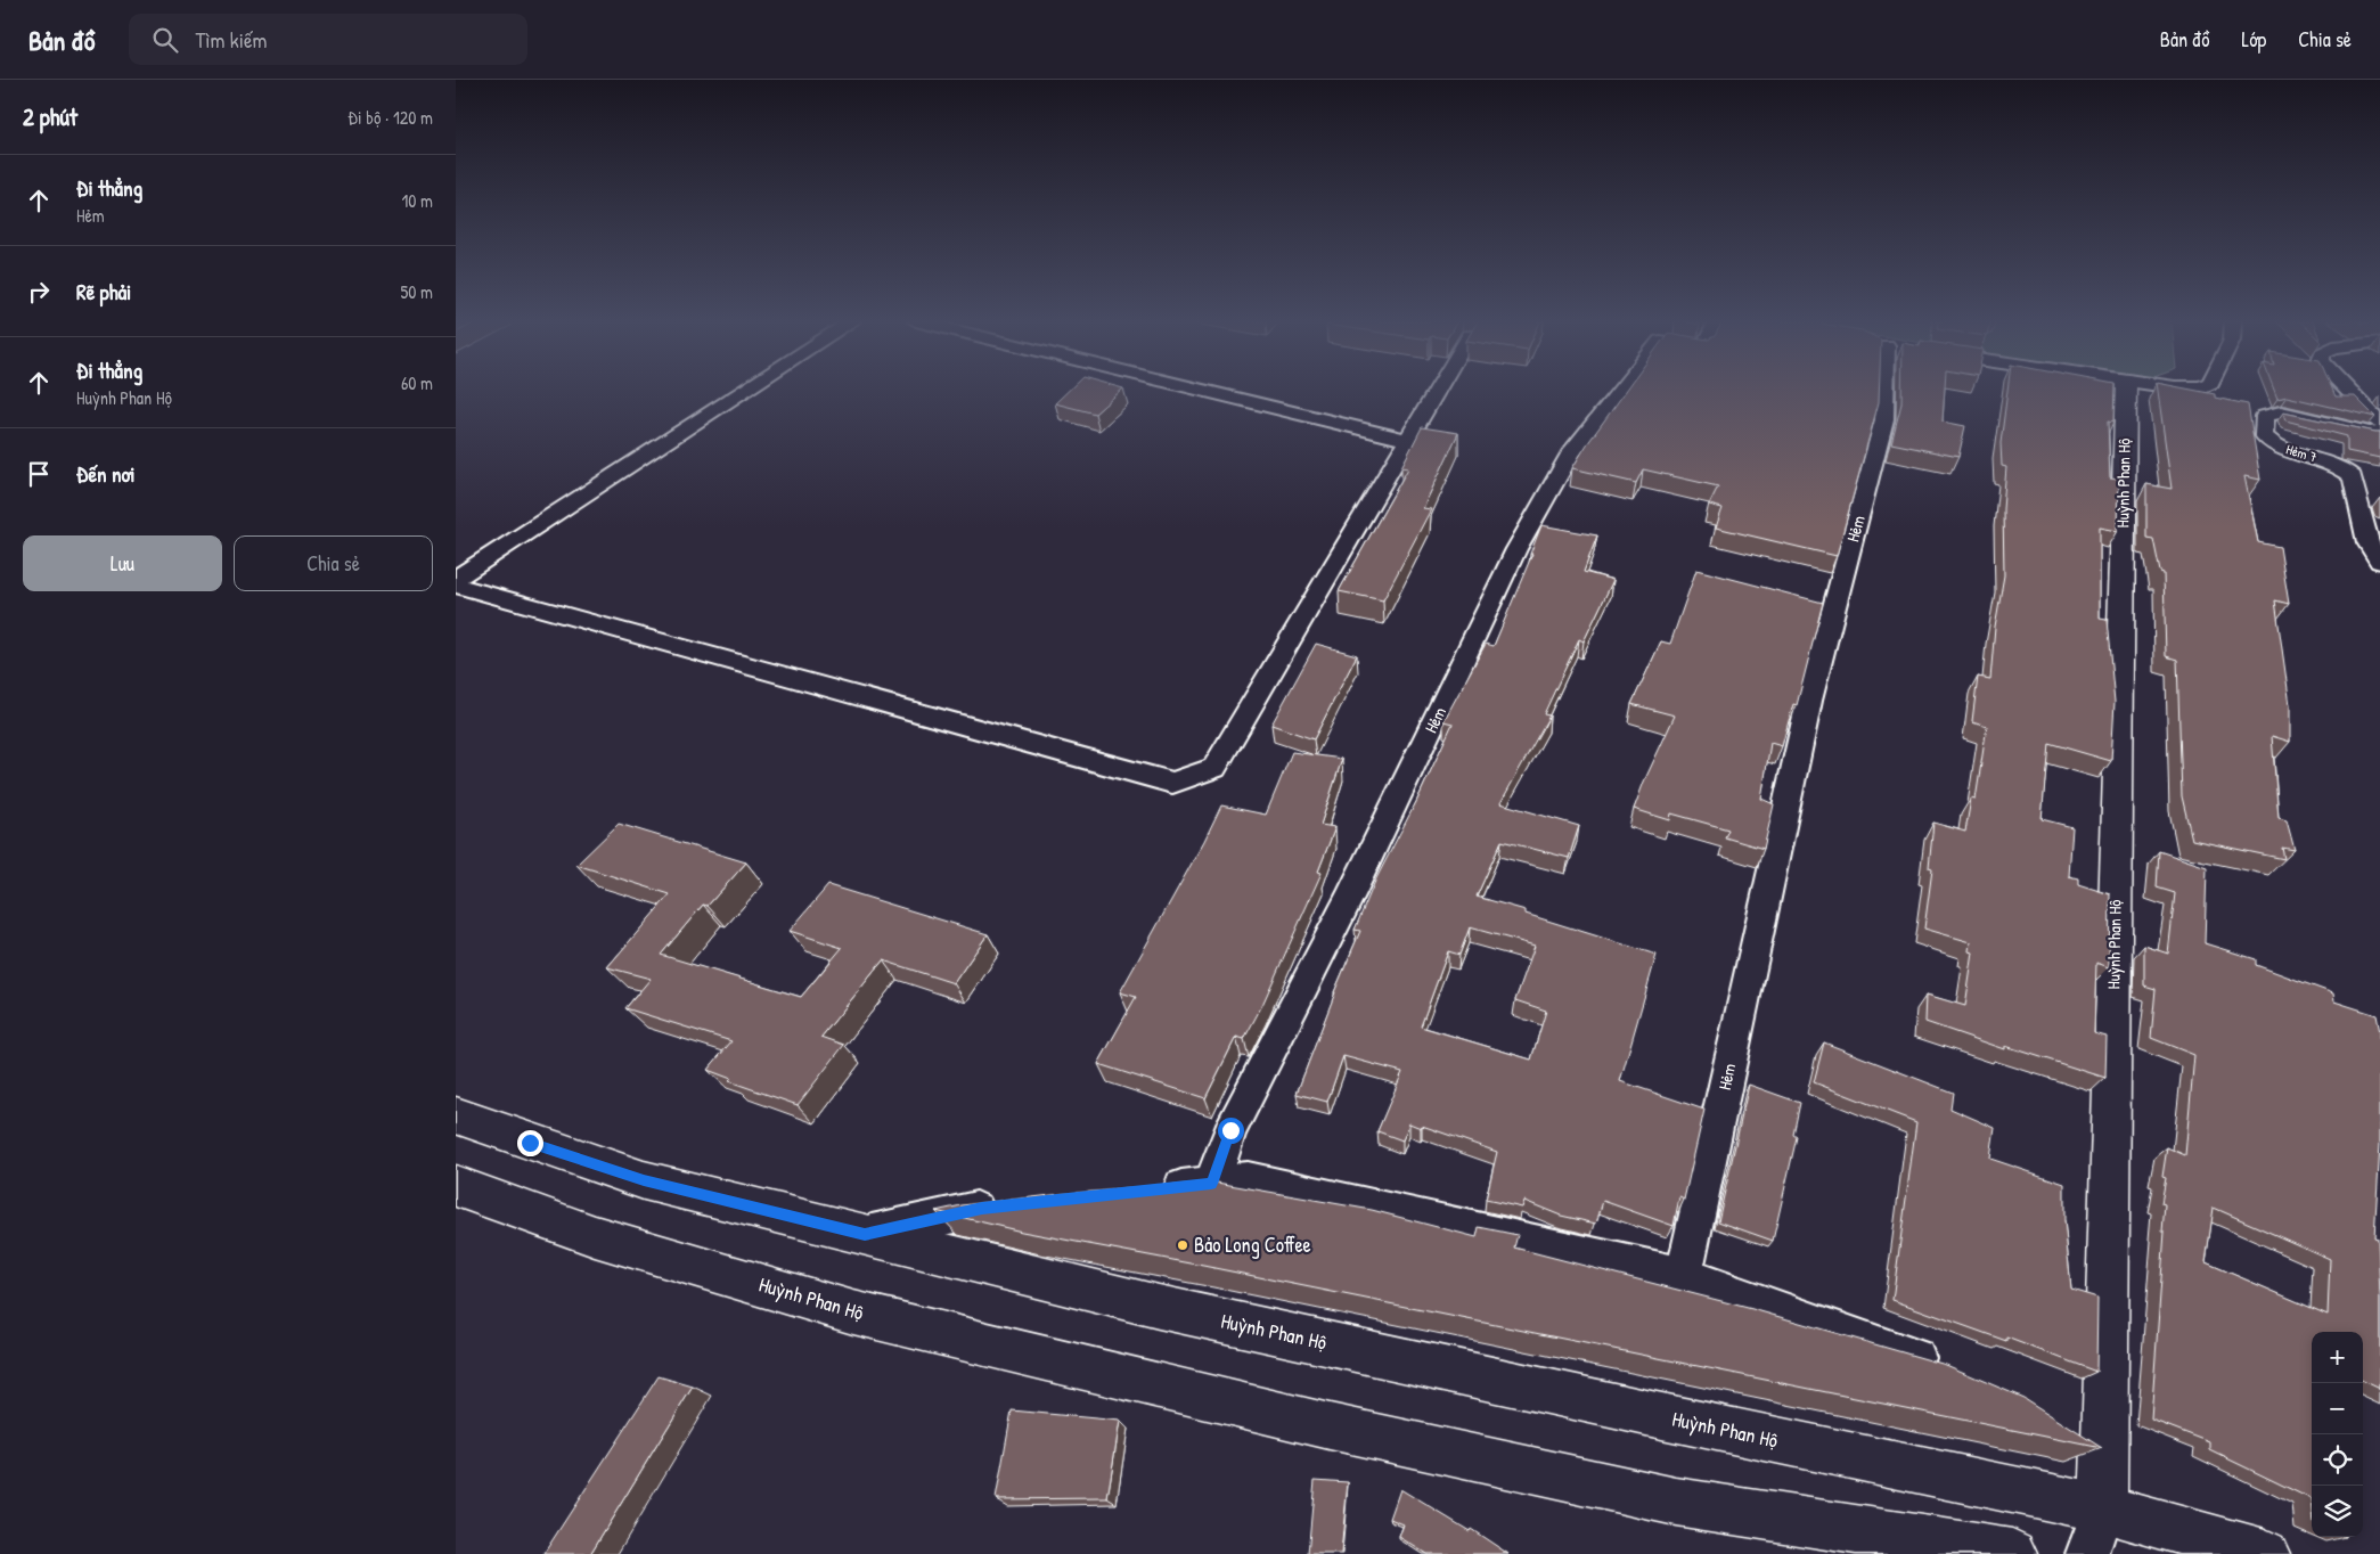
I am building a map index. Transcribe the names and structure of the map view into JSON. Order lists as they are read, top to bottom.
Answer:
{
  "streets": {
    "street": ["Hẻm 7", "Huỳnh Phan Hộ", "Hẻm"]
  },
  "places": ["Bảo Long Coffee"],
  "page": {
    "header": "Bản đồ",
    "search": "Tìm kiếm",
    "nav": ["Bản đồ", "Lớp", "Chia sẻ"],
    "heading": ["2 phút", "Đi bộ · 120 m"],
    "list": [
      ["Đi thẳng", "Hẻm", "10 m"],
      ["Rẽ phải", "50 m"],
      ["Đi thẳng", "Huỳnh Phan Hộ", "60 m"],
      "Đến nơi"
    ],
    "buttons": ["Lưu", "Chia sẻ"],
    "map_buttons": ["+", "−"]
  }
}
